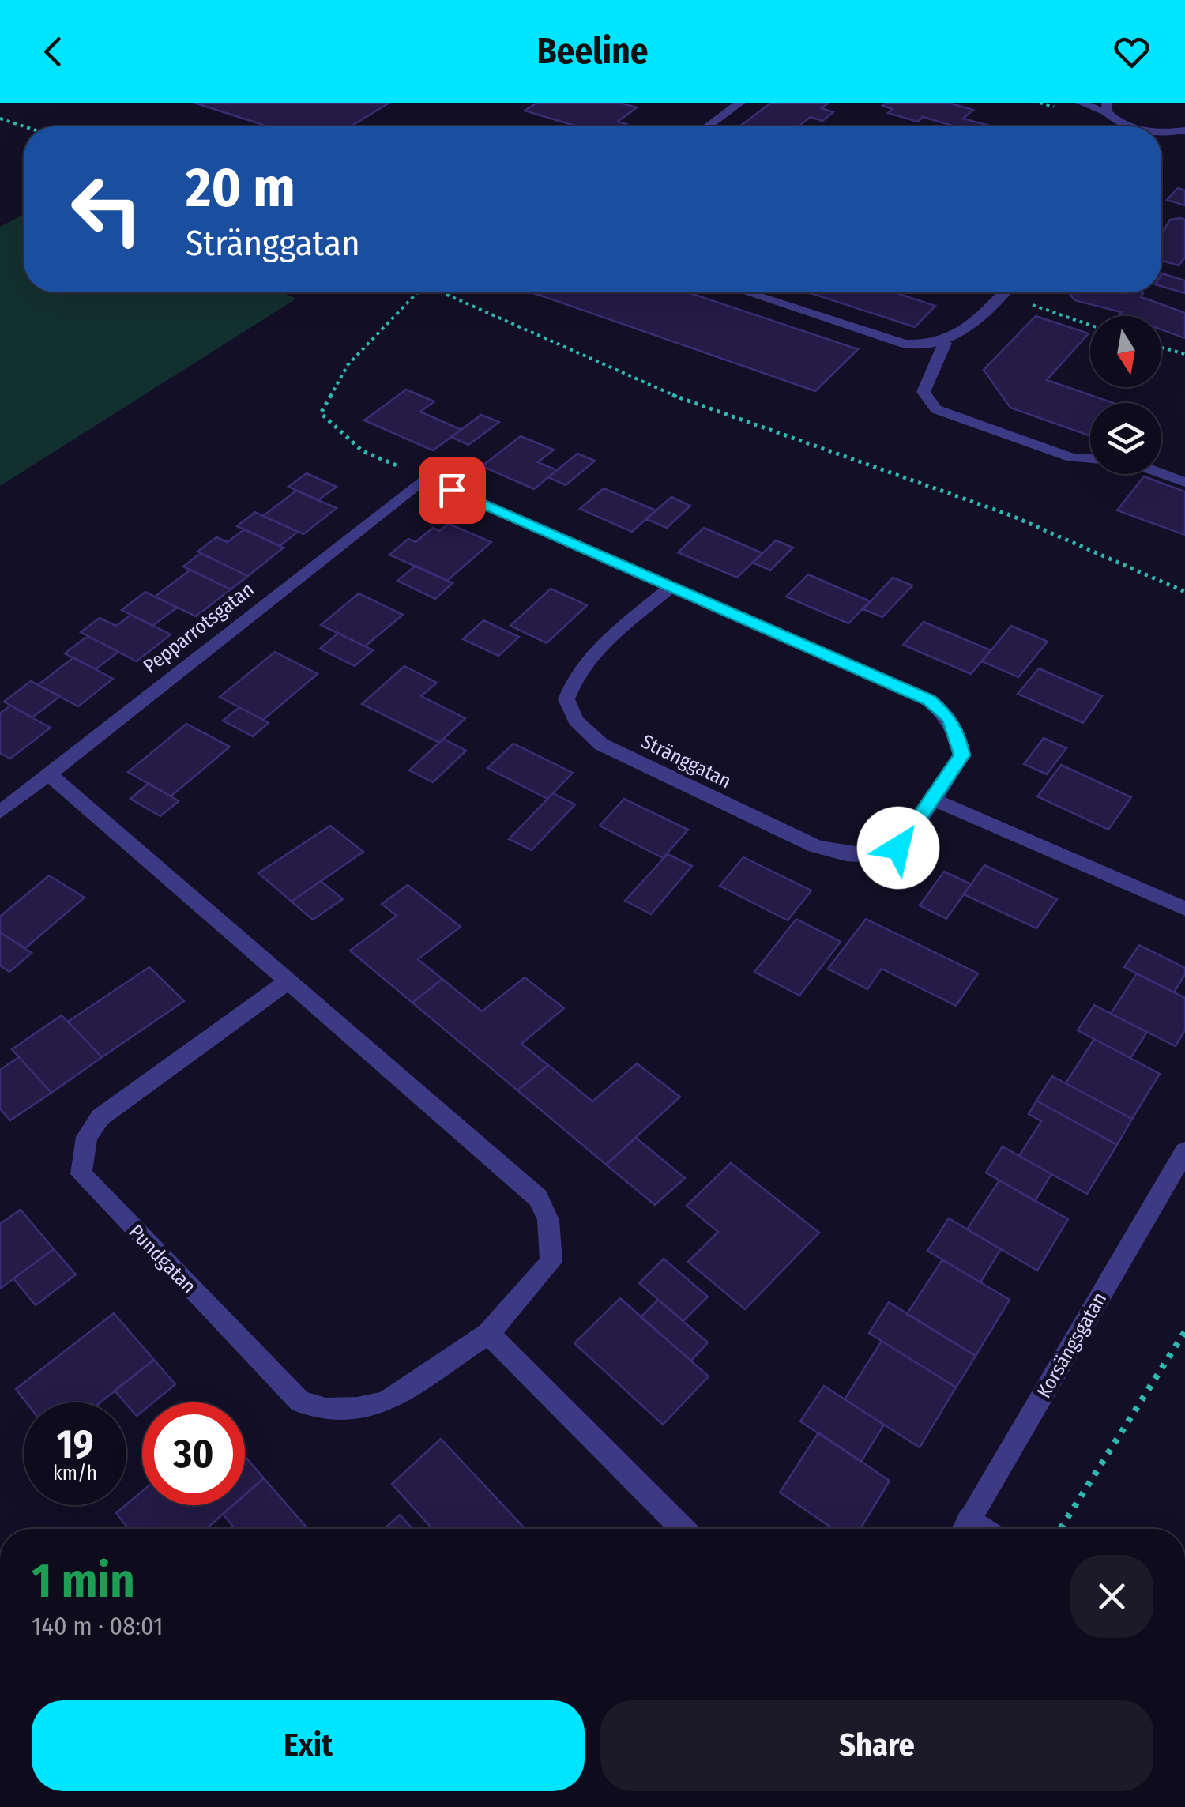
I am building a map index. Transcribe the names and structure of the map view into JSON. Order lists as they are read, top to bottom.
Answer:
{
  "streets": {
    "street": [
      "Pepparrotsgatan",
      "Stränggatan",
      "Pundgatan",
      "Korsängsgatan"
    ]
  },
  "crossings": [
    ["Pepparrotsgatan", "Stränggatan"],
    ["Pepparrotsgatan", "Pundgatan"]
  ],
  "north": "bottom",
  "page": {
    "header": "Beeline",
    "turn": ["20 m", "Stränggatan"],
    "speed": "19 km/h",
    "limit": "30",
    "heading": ["1 min", "140 m · 08:01"],
    "buttons": ["Exit", "Share"]
  }
}
